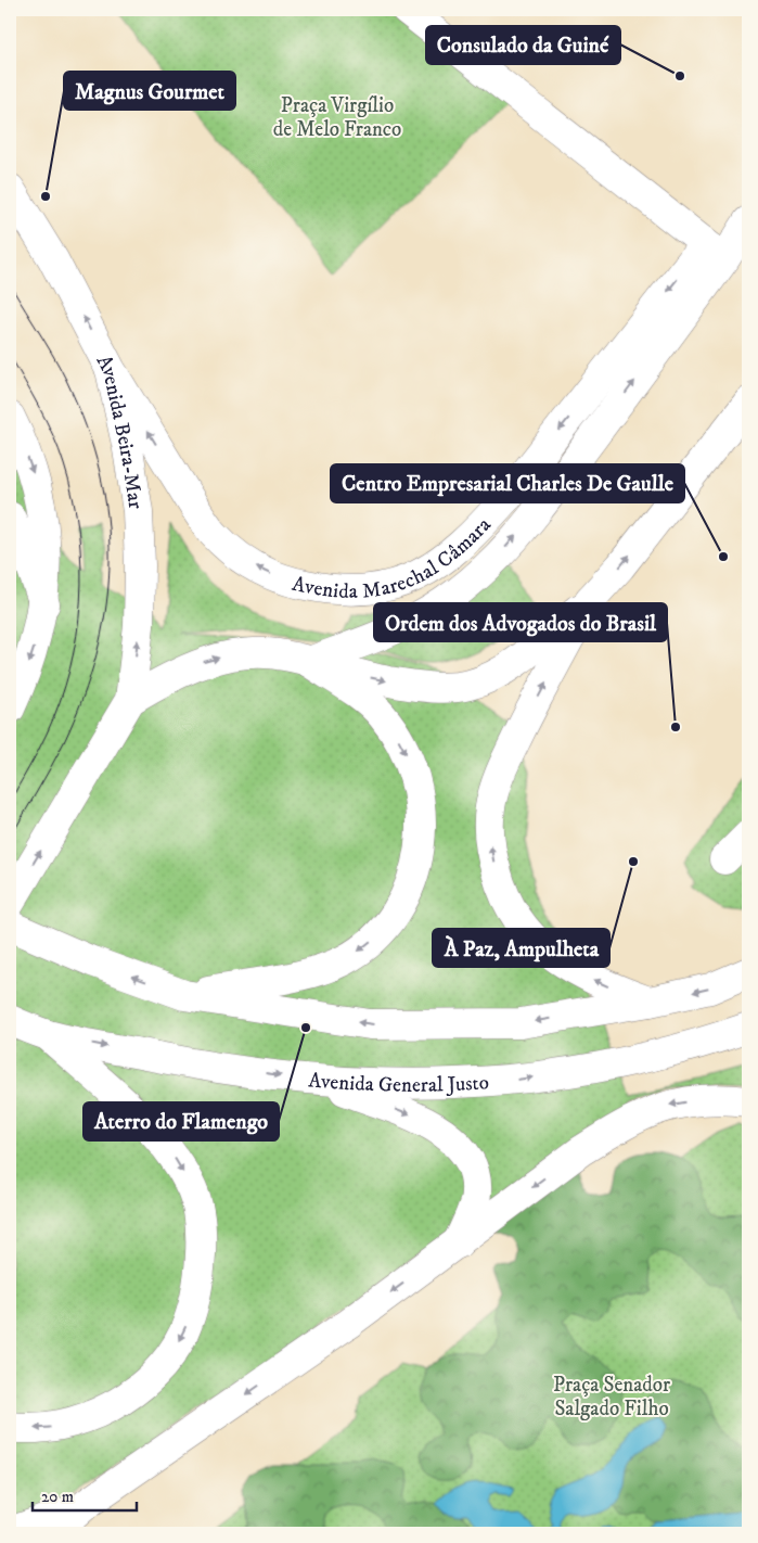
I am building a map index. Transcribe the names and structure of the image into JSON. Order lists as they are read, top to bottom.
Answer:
{
  "streets": {
    "main road": ["Avenida Beira-Mar", "Avenida Marechal Câmara", "Avenida General Justo"]
  },
  "crossings": [
    ["Avenida Beira-Mar", "Avenida Marechal Câmara"]
  ],
  "parks": ["Praça Virgílio de Melo Franco", "Praça Senador Salgado Filho"],
  "places": [
    "Consulado da Guiné",
    "Magnus Gourmet",
    "Centro Empresarial Charles De Gaulle",
    "Ordem dos Advogados do Brasil",
    "À Paz, Ampulheta",
    "Aterro do Flamengo"
  ],
  "scale_bar": "20 m"
}
